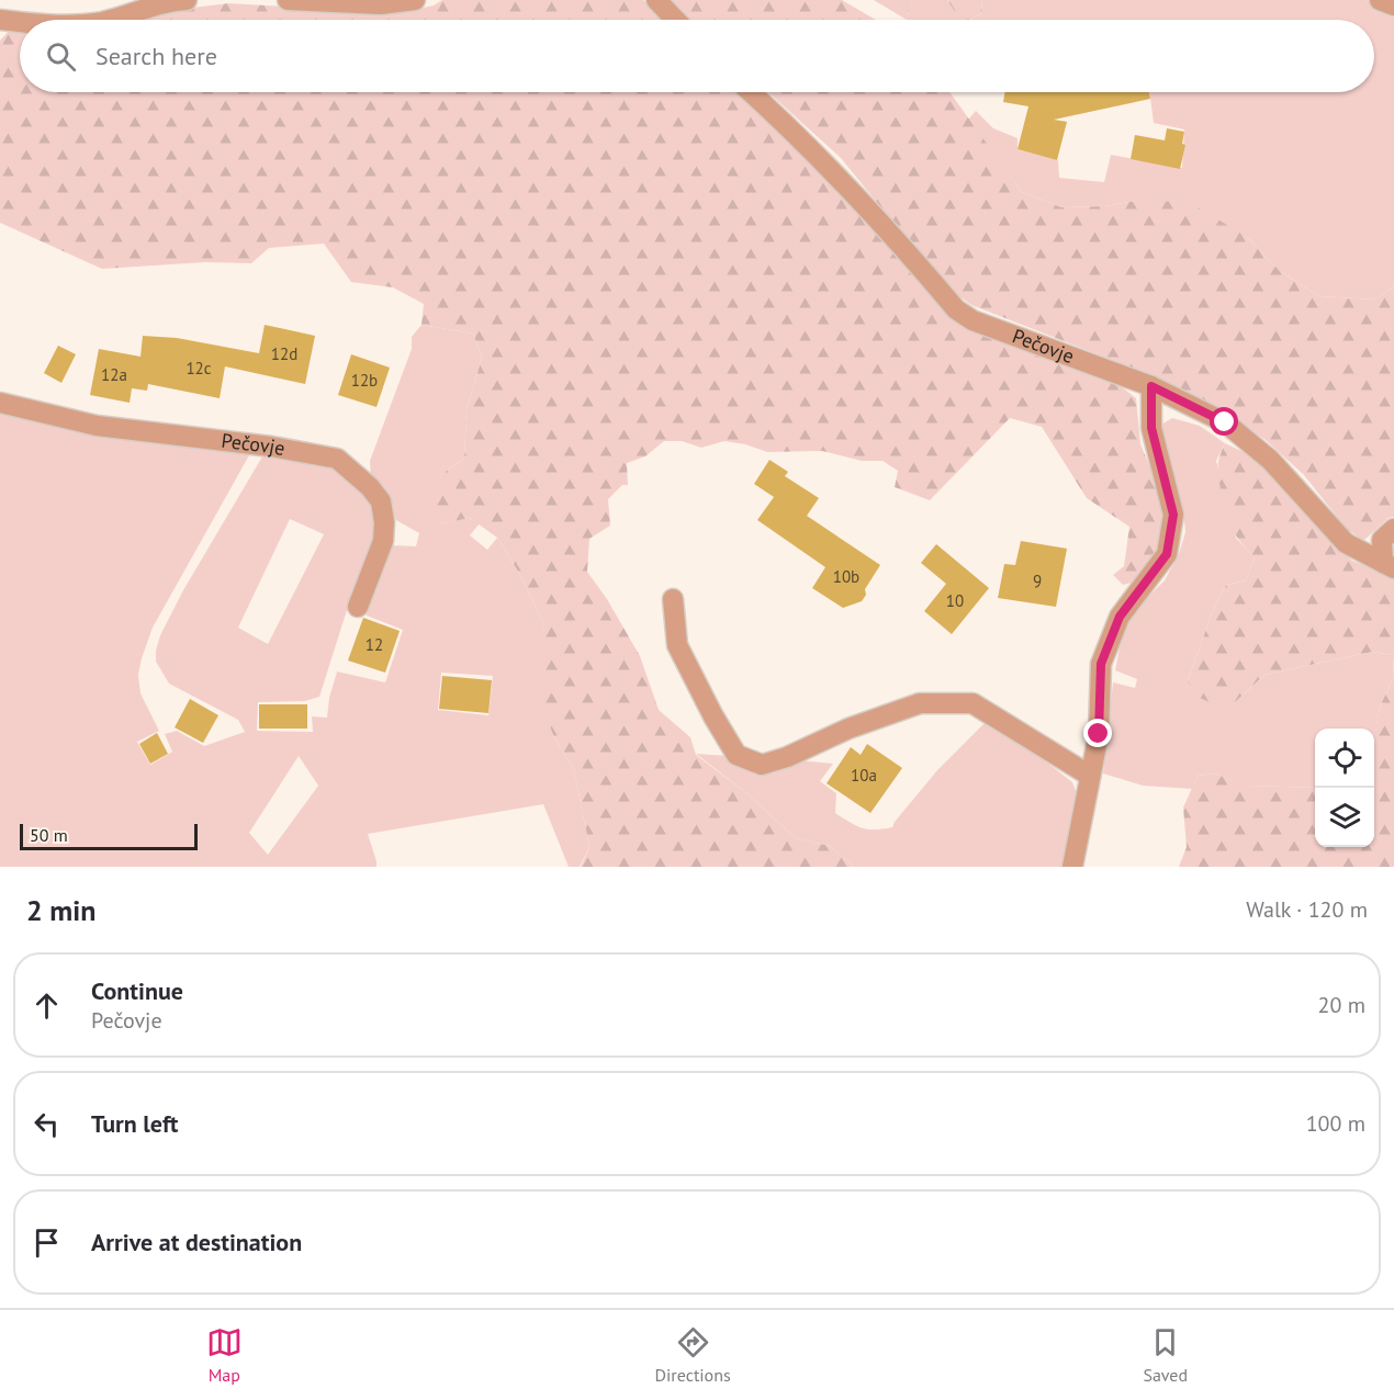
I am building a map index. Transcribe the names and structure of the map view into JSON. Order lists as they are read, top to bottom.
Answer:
{
  "streets": {
    "street": ["Pečovje"]
  },
  "house_numbers": [
    "12d",
    "12c",
    "12a",
    "12b",
    "10b",
    "9",
    "10",
    "12",
    "10a"
  ],
  "scale_bar": "50 m",
  "page": {
    "search": "Search here",
    "scale": "50 m",
    "heading": ["2 min", "Walk · 120 m"],
    "list": [
      ["Continue", "Pečovje", "20 m"],
      ["Turn left", "100 m"],
      "Arrive at destination"
    ],
    "nav": ["Map", "Directions", "Saved"]
  }
}
